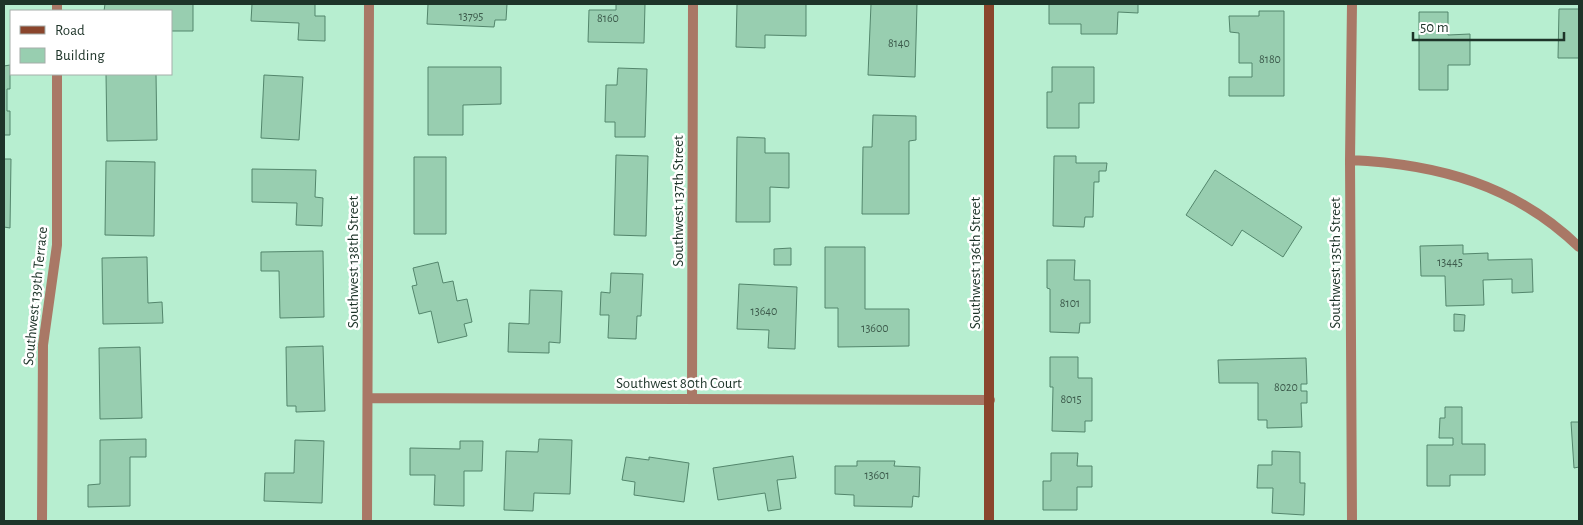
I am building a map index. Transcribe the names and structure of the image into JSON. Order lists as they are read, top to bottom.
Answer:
{
  "streets": {
    "street": [
      "Southwest 137th Street",
      "Southwest 138th Street",
      "Southwest 136th Street",
      "Southwest 135th Street",
      "Southwest 139th Terrace",
      "Southwest 80th Court"
    ]
  },
  "crossings": [
    ["Southwest 137th Street", "Southwest 80th Court"],
    ["Southwest 138th Street", "Southwest 80th Court"],
    ["Southwest 136th Street", "Southwest 80th Court"]
  ],
  "house_numbers": [
    "13795",
    "8160",
    "8140",
    "8180",
    "13445",
    "8101",
    "13640",
    "13600",
    "8020",
    "8015",
    "13601"
  ],
  "legend": ["Road", "Building"],
  "scale_bar": "50 m"
}
